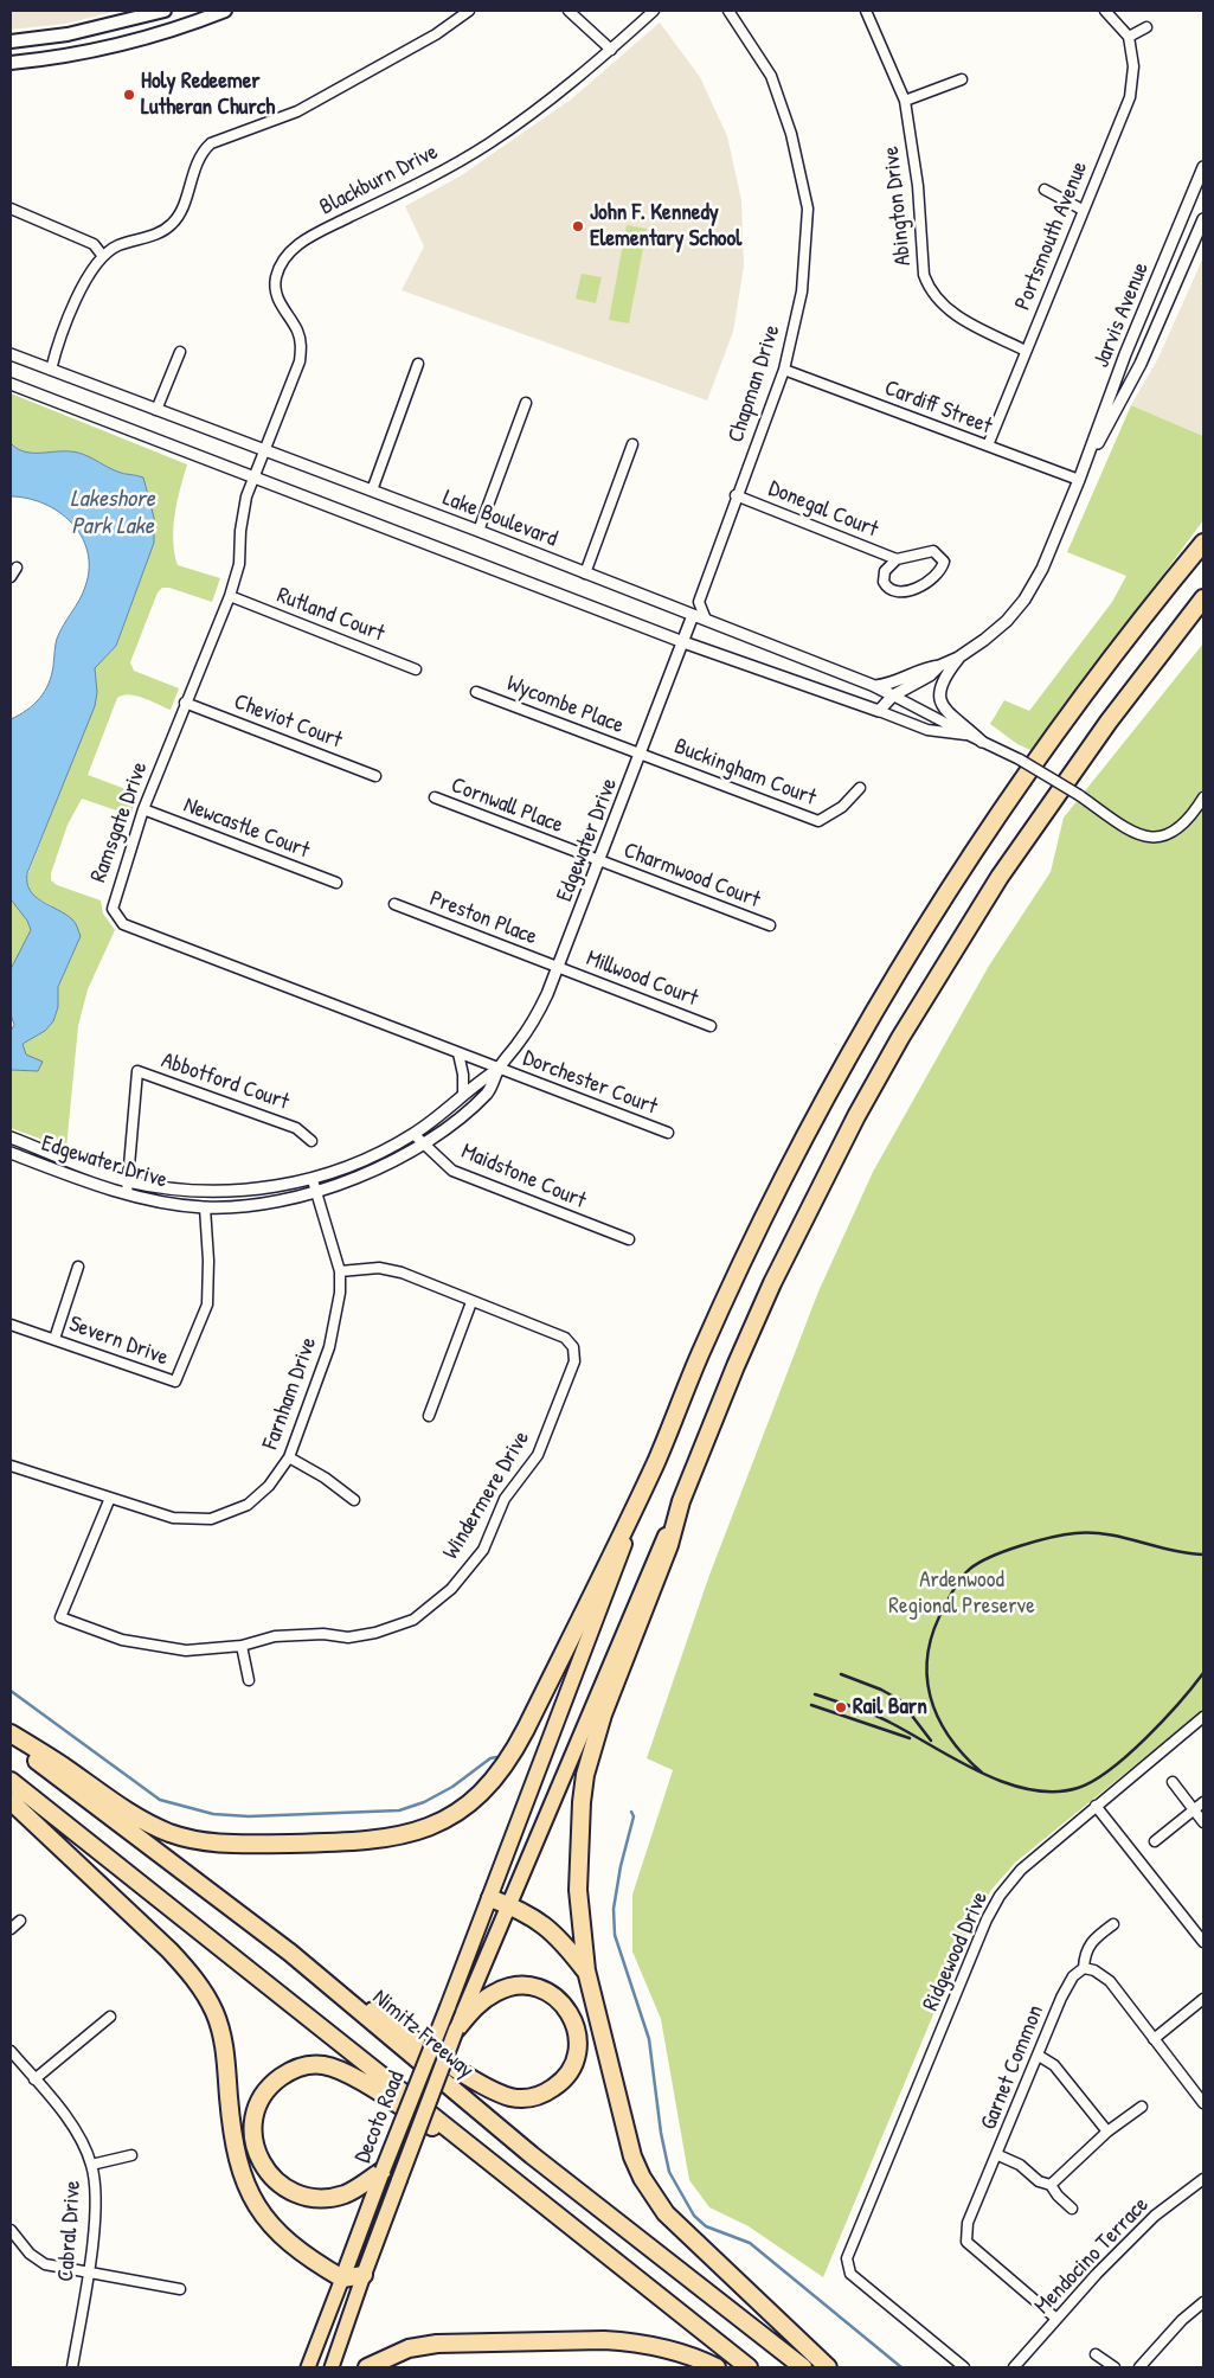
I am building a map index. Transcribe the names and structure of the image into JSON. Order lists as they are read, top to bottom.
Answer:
{
  "streets": {
    "highway": ["Nimitz Freeway", "Decoto Road"],
    "street": [
      "Blackburn Drive",
      "Abington Drive",
      "Portsmouth Avenue",
      "Jarvis Avenue",
      "Chapman Drive",
      "Cardiff Street",
      "Donegal Court",
      "Lake Boulevard",
      "Rutland Court",
      "Wycombe Place",
      "Cheviot Court",
      "Buckingham Court",
      "Cornwall Place",
      "Ramsgate Drive",
      "Newcastle Court",
      "Edgewater Drive",
      "Charmwood Court",
      "Preston Place",
      "Millwood Court",
      "Abbotford Court",
      "Dorchester Court",
      "Maidstone Court",
      "Severn Drive",
      "Farnham Drive",
      "Windermere Drive",
      "Ridgewood Drive",
      "Garnet Common",
      "Cabral Drive",
      "Mendocino Terrace"
    ]
  },
  "crossings": [
    ["Blackburn Drive", "Lake Boulevard"],
    ["Blackburn Drive", "Ramsgate Drive"],
    ["Abington Drive", "Portsmouth Avenue"],
    ["Portsmouth Avenue", "Cardiff Street"],
    ["Jarvis Avenue", "Cardiff Street"],
    ["Jarvis Avenue", "Lake Boulevard"],
    ["Chapman Drive", "Cardiff Street"],
    ["Chapman Drive", "Donegal Court"],
    ["Lake Boulevard", "Ramsgate Drive"],
    ["Lake Boulevard", "Edgewater Drive"],
    ["Rutland Court", "Ramsgate Drive"],
    ["Wycombe Place", "Buckingham Court"],
    ["Wycombe Place", "Edgewater Drive"],
    ["Cheviot Court", "Ramsgate Drive"],
    ["Buckingham Court", "Edgewater Drive"],
    ["Cornwall Place", "Edgewater Drive"],
    ["Cornwall Place", "Charmwood Court"],
    ["Ramsgate Drive", "Newcastle Court"],
    ["Ramsgate Drive", "Edgewater Drive"],
    ["Ramsgate Drive", "Dorchester Court"],
    ["Edgewater Drive", "Charmwood Court"],
    ["Edgewater Drive", "Preston Place"],
    ["Edgewater Drive", "Millwood Court"],
    ["Edgewater Drive", "Abbotford Court"],
    ["Edgewater Drive", "Dorchester Court"],
    ["Edgewater Drive", "Maidstone Court"],
    ["Edgewater Drive", "Severn Drive"],
    ["Edgewater Drive", "Farnham Drive"],
    ["Preston Place", "Millwood Court"],
    ["Farnham Drive", "Windermere Drive"],
    ["Garnet Common", "Mendocino Terrace"]
  ],
  "water": ["Lakeshore Park Lake"],
  "parks": ["Ardenwood Regional Preserve"],
  "places": ["Holy Redeemer Lutheran Church", "John F. Kennedy Elementary School", "Rail Barn"]
}
